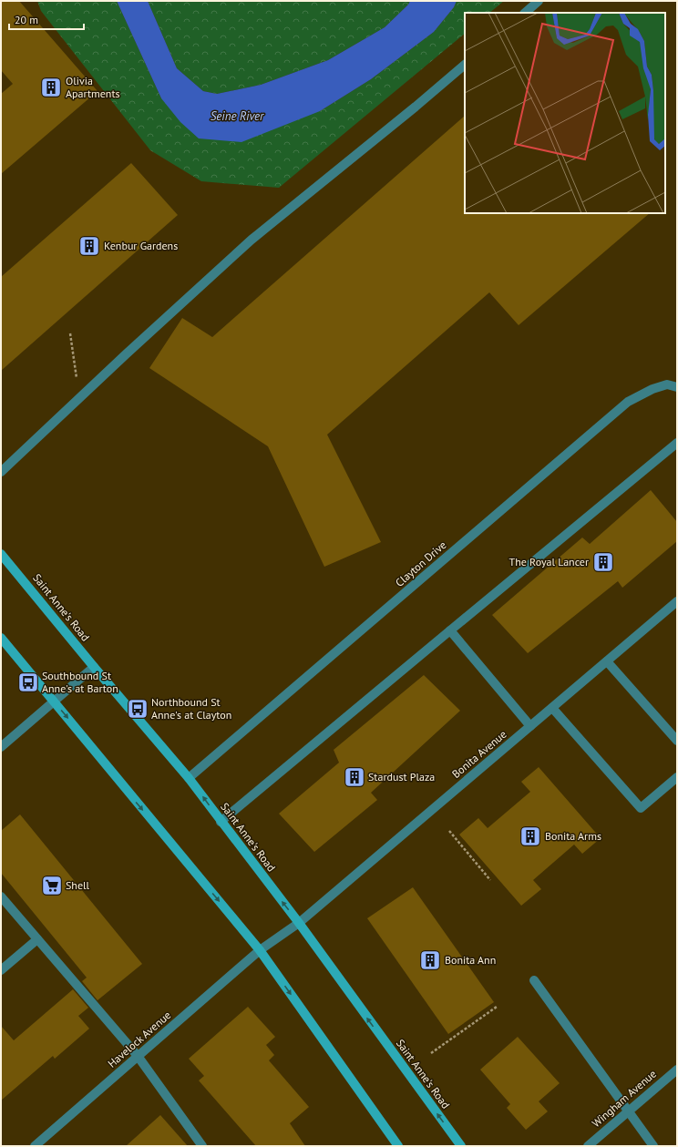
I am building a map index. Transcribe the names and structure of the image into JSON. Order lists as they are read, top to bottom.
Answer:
{
  "streets": {
    "main road": ["Saint Anne's Road"],
    "street": [
      "Clayton Drive",
      "Bonita Avenue",
      "Havelock Avenue",
      "Wingham Avenue"
    ]
  },
  "crossings": [
    ["Clayton Drive", "Saint Anne's Road"],
    ["Saint Anne's Road", "Bonita Avenue"],
    ["Bonita Avenue", "Havelock Avenue"]
  ],
  "water": ["Seine River"],
  "places": {
    "building": [
      "Olivia Apartments",
      "Kenbur Gardens",
      "The Royal Lancer",
      "Stardust Plaza",
      "Bonita Arms",
      "Bonita Ann"
    ],
    "bus stop": ["Southbound St Anne's at Barton", "Northbound St Anne's at Clayton"],
    "supermarket": ["Shell"]
  },
  "scale_bar": "20 m"
}
